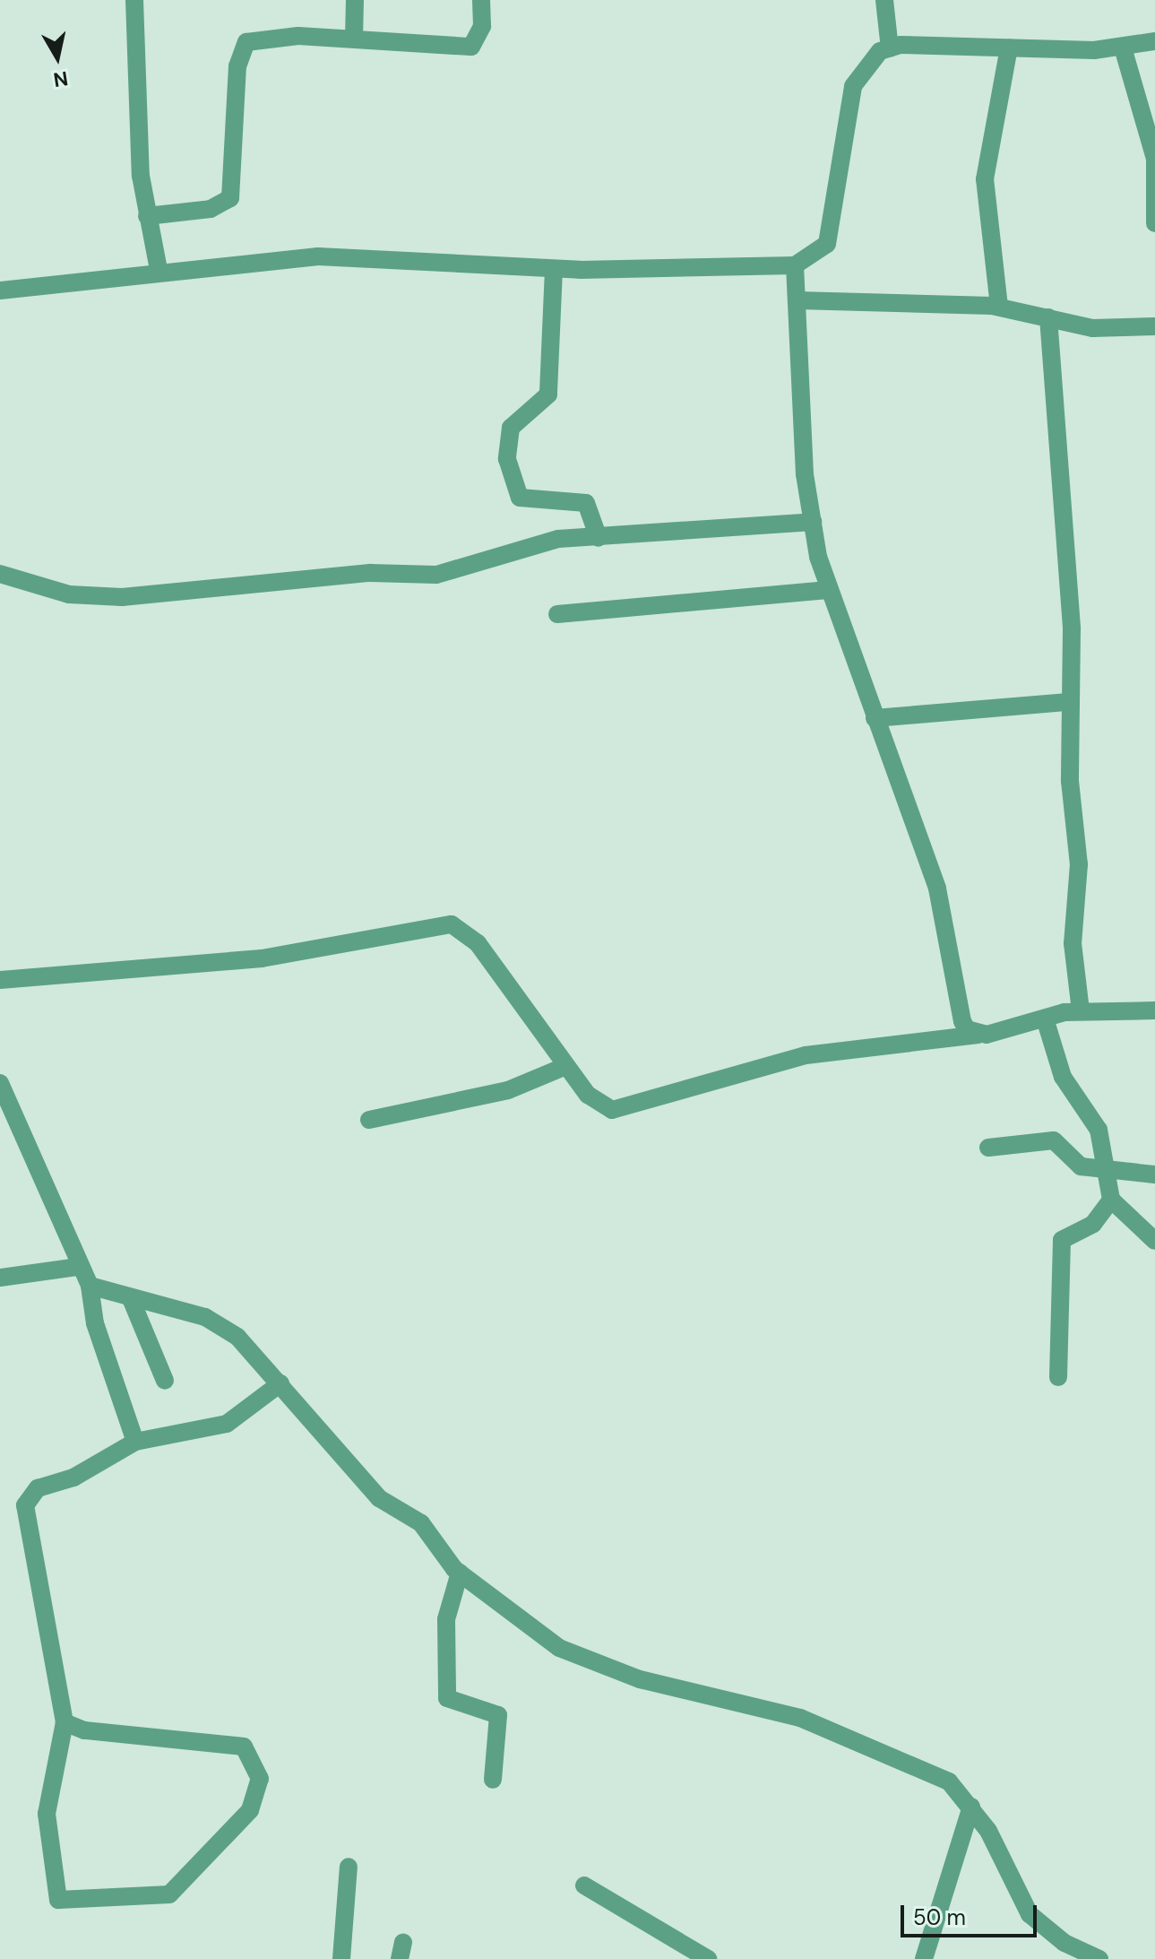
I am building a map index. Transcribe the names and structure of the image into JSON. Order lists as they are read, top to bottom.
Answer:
{
  "scale_bar": "50 m",
  "north": "bottom"
}
